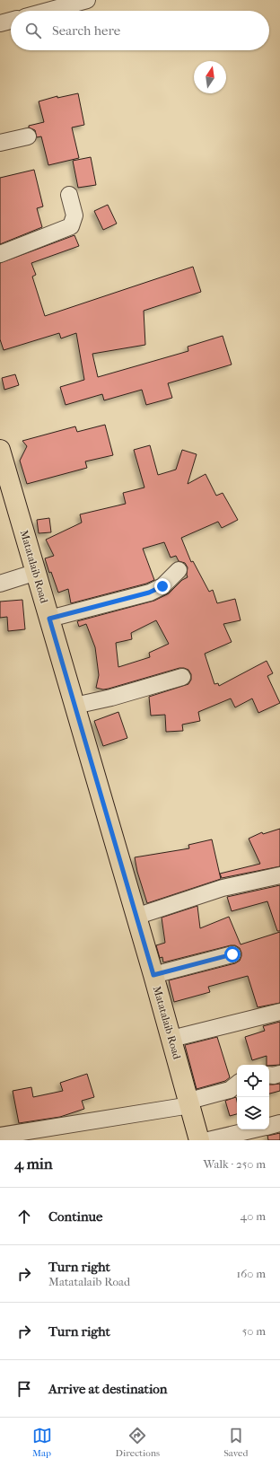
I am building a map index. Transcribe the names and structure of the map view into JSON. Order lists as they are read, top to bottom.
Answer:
{
  "streets": {
    "main road": ["Matatalaib Road"]
  },
  "north": "top",
  "page": {
    "search": "Search here",
    "heading": ["4 min", "Walk · 250 m"],
    "list": [
      ["Continue", "40 m"],
      ["Turn right", "Matatalaib Road", "160 m"],
      ["Turn right", "50 m"],
      "Arrive at destination"
    ],
    "nav": ["Map", "Directions", "Saved"]
  }
}
